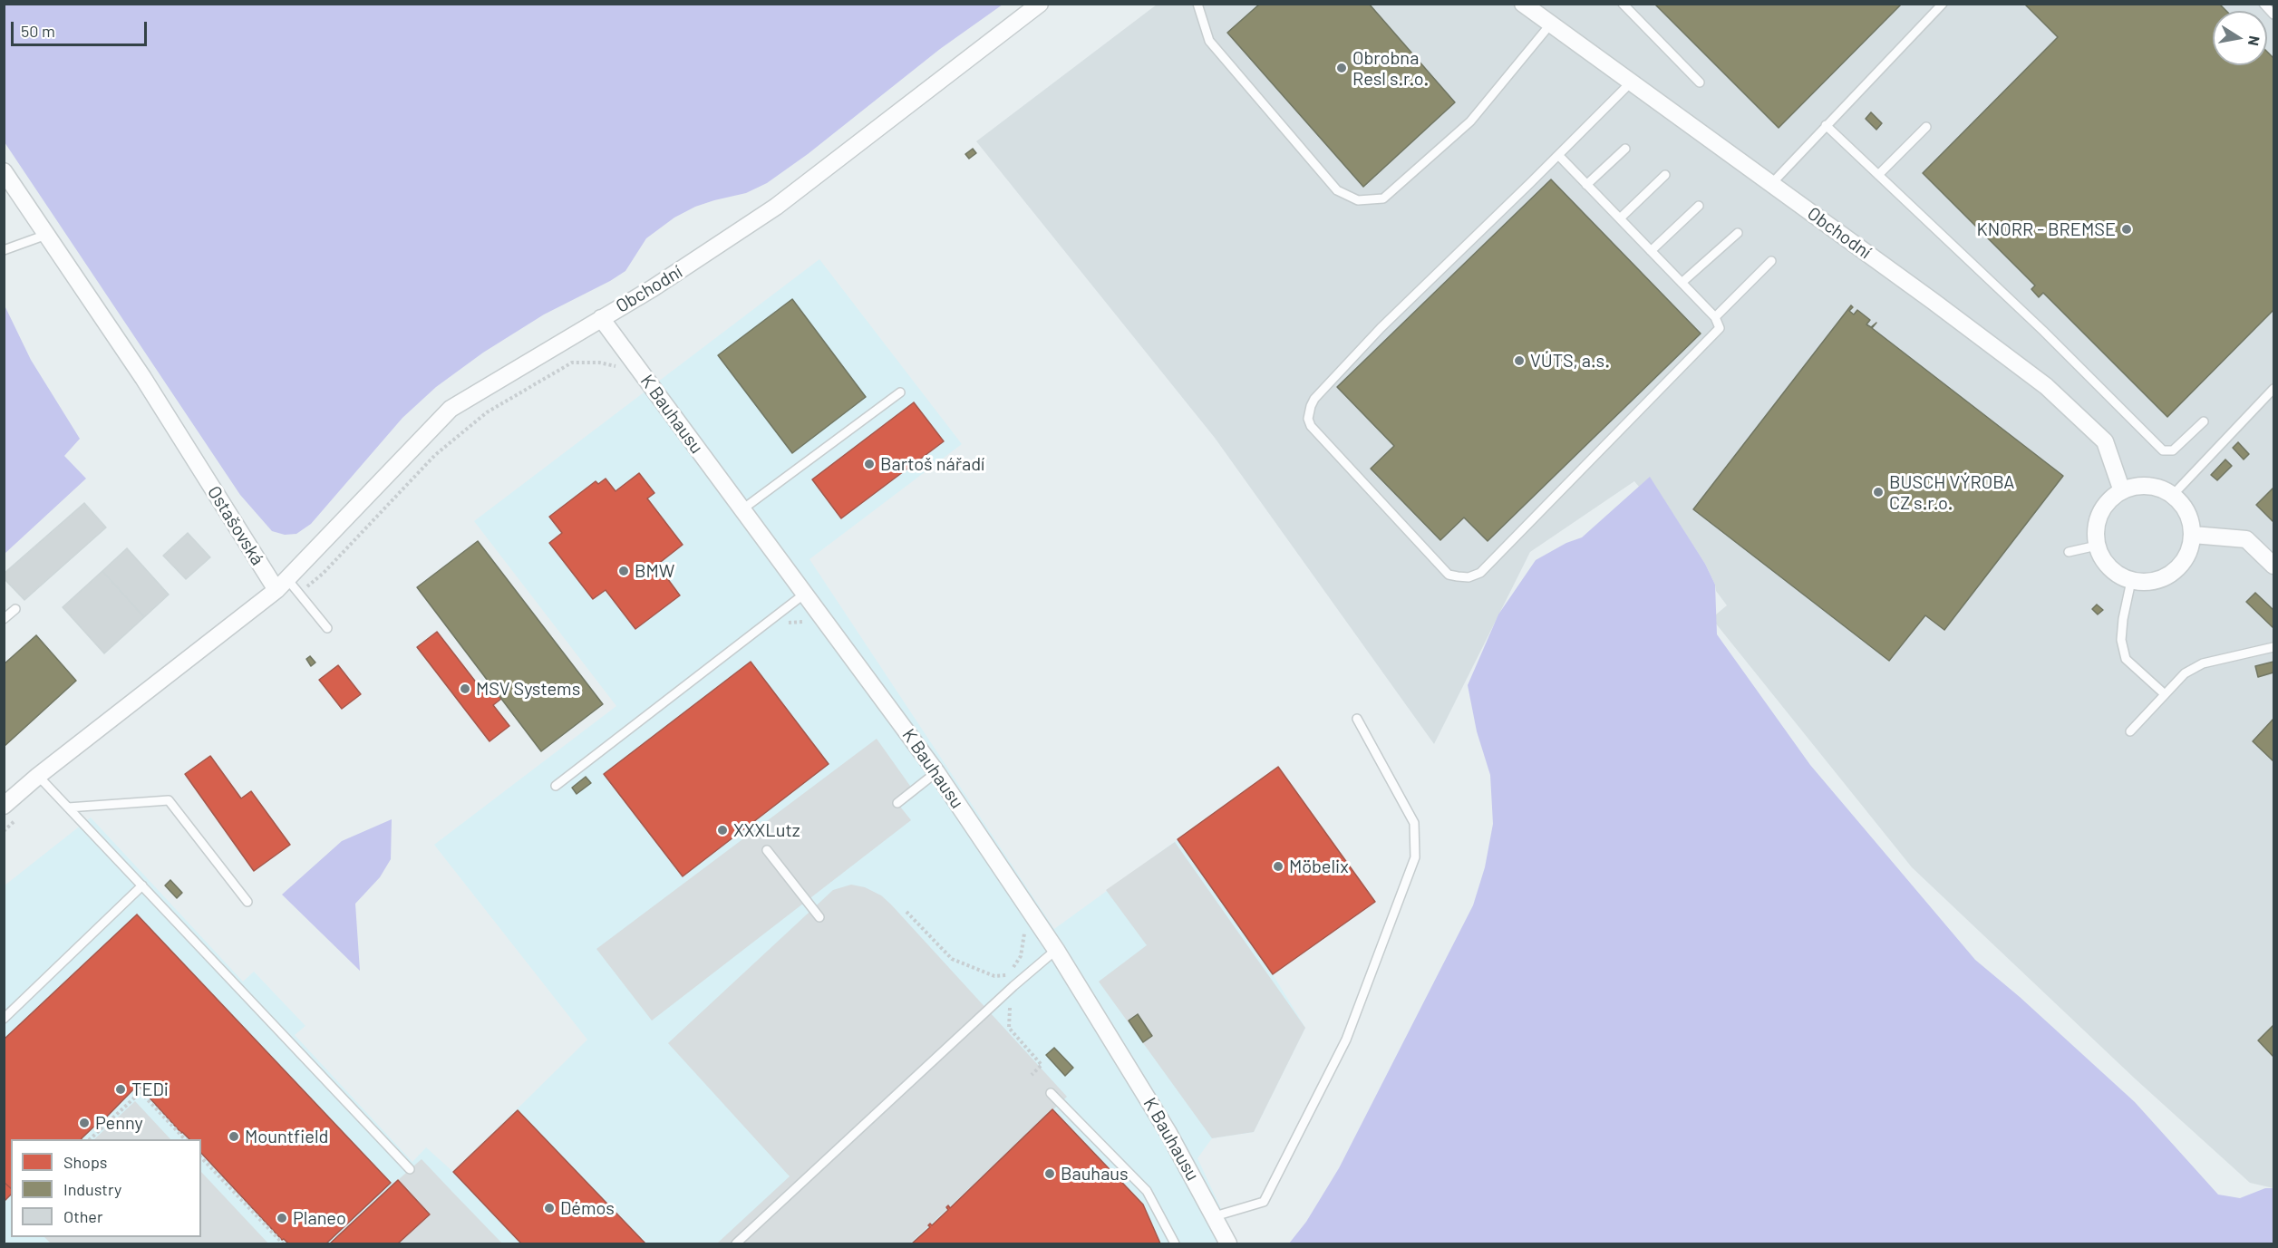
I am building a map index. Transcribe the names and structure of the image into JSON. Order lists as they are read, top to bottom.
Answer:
{
  "streets": {
    "street": ["Obchodní", "K Bauhausu", "Ostašovská"]
  },
  "crossings": [
    ["Obchodní", "K Bauhausu"],
    ["Obchodní", "Ostašovská"]
  ],
  "places": [
    "Obrobna Resl s.r.o.",
    "KNORR - BREMSE",
    "VÚTS, a.s.",
    "Bartoš nářadí",
    "BUSCH VÝROBA CZ s.r.o.",
    "BMW",
    "MSV Systems",
    "XXXLutz",
    "Möbelix",
    "TEDi",
    "Penny",
    "Mountfield",
    "Bauhaus",
    "Démos",
    "Planeo"
  ],
  "legend": ["Shops", "Industry", "Other"],
  "scale_bar": "50 m",
  "north": "right"
}
